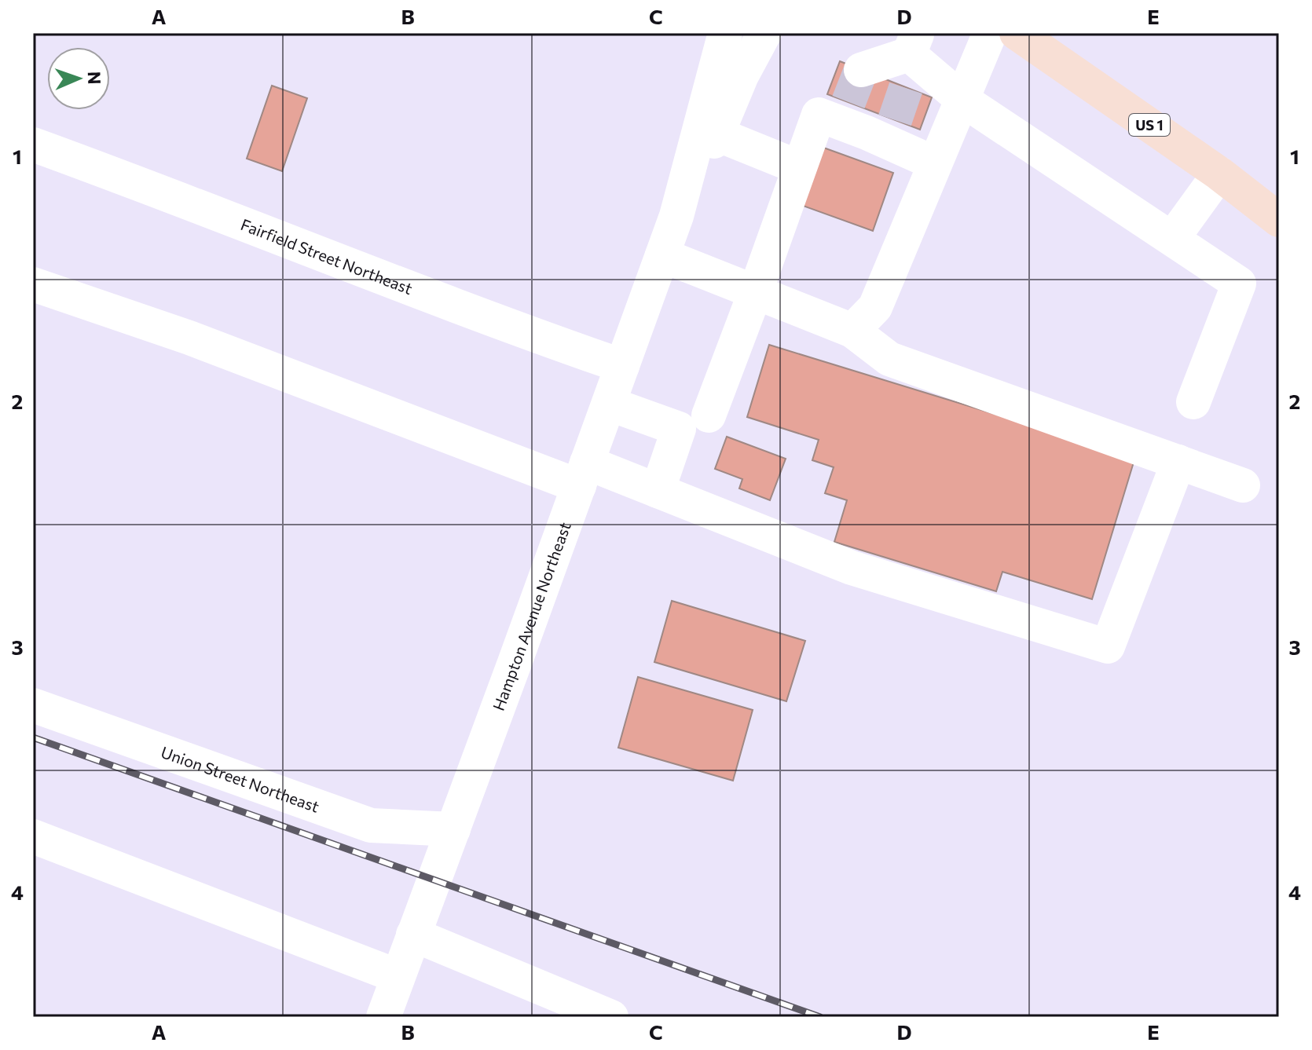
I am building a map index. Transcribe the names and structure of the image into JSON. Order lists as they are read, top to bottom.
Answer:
{
  "streets": {
    "main road": ["US 1"],
    "street": ["Fairfield Street Northeast", "Hampton Avenue Northeast", "Union Street Northeast"]
  },
  "crossings": [
    ["Fairfield Street Northeast", "Hampton Avenue Northeast"],
    ["Hampton Avenue Northeast", "Union Street Northeast"]
  ],
  "north": "right",
  "grid": {
    "columns": [
      "A",
      "B",
      "C",
      "D",
      "E"
    ],
    "rows": [
      "1",
      "2",
      "3",
      "4"
    ]
  }
}
